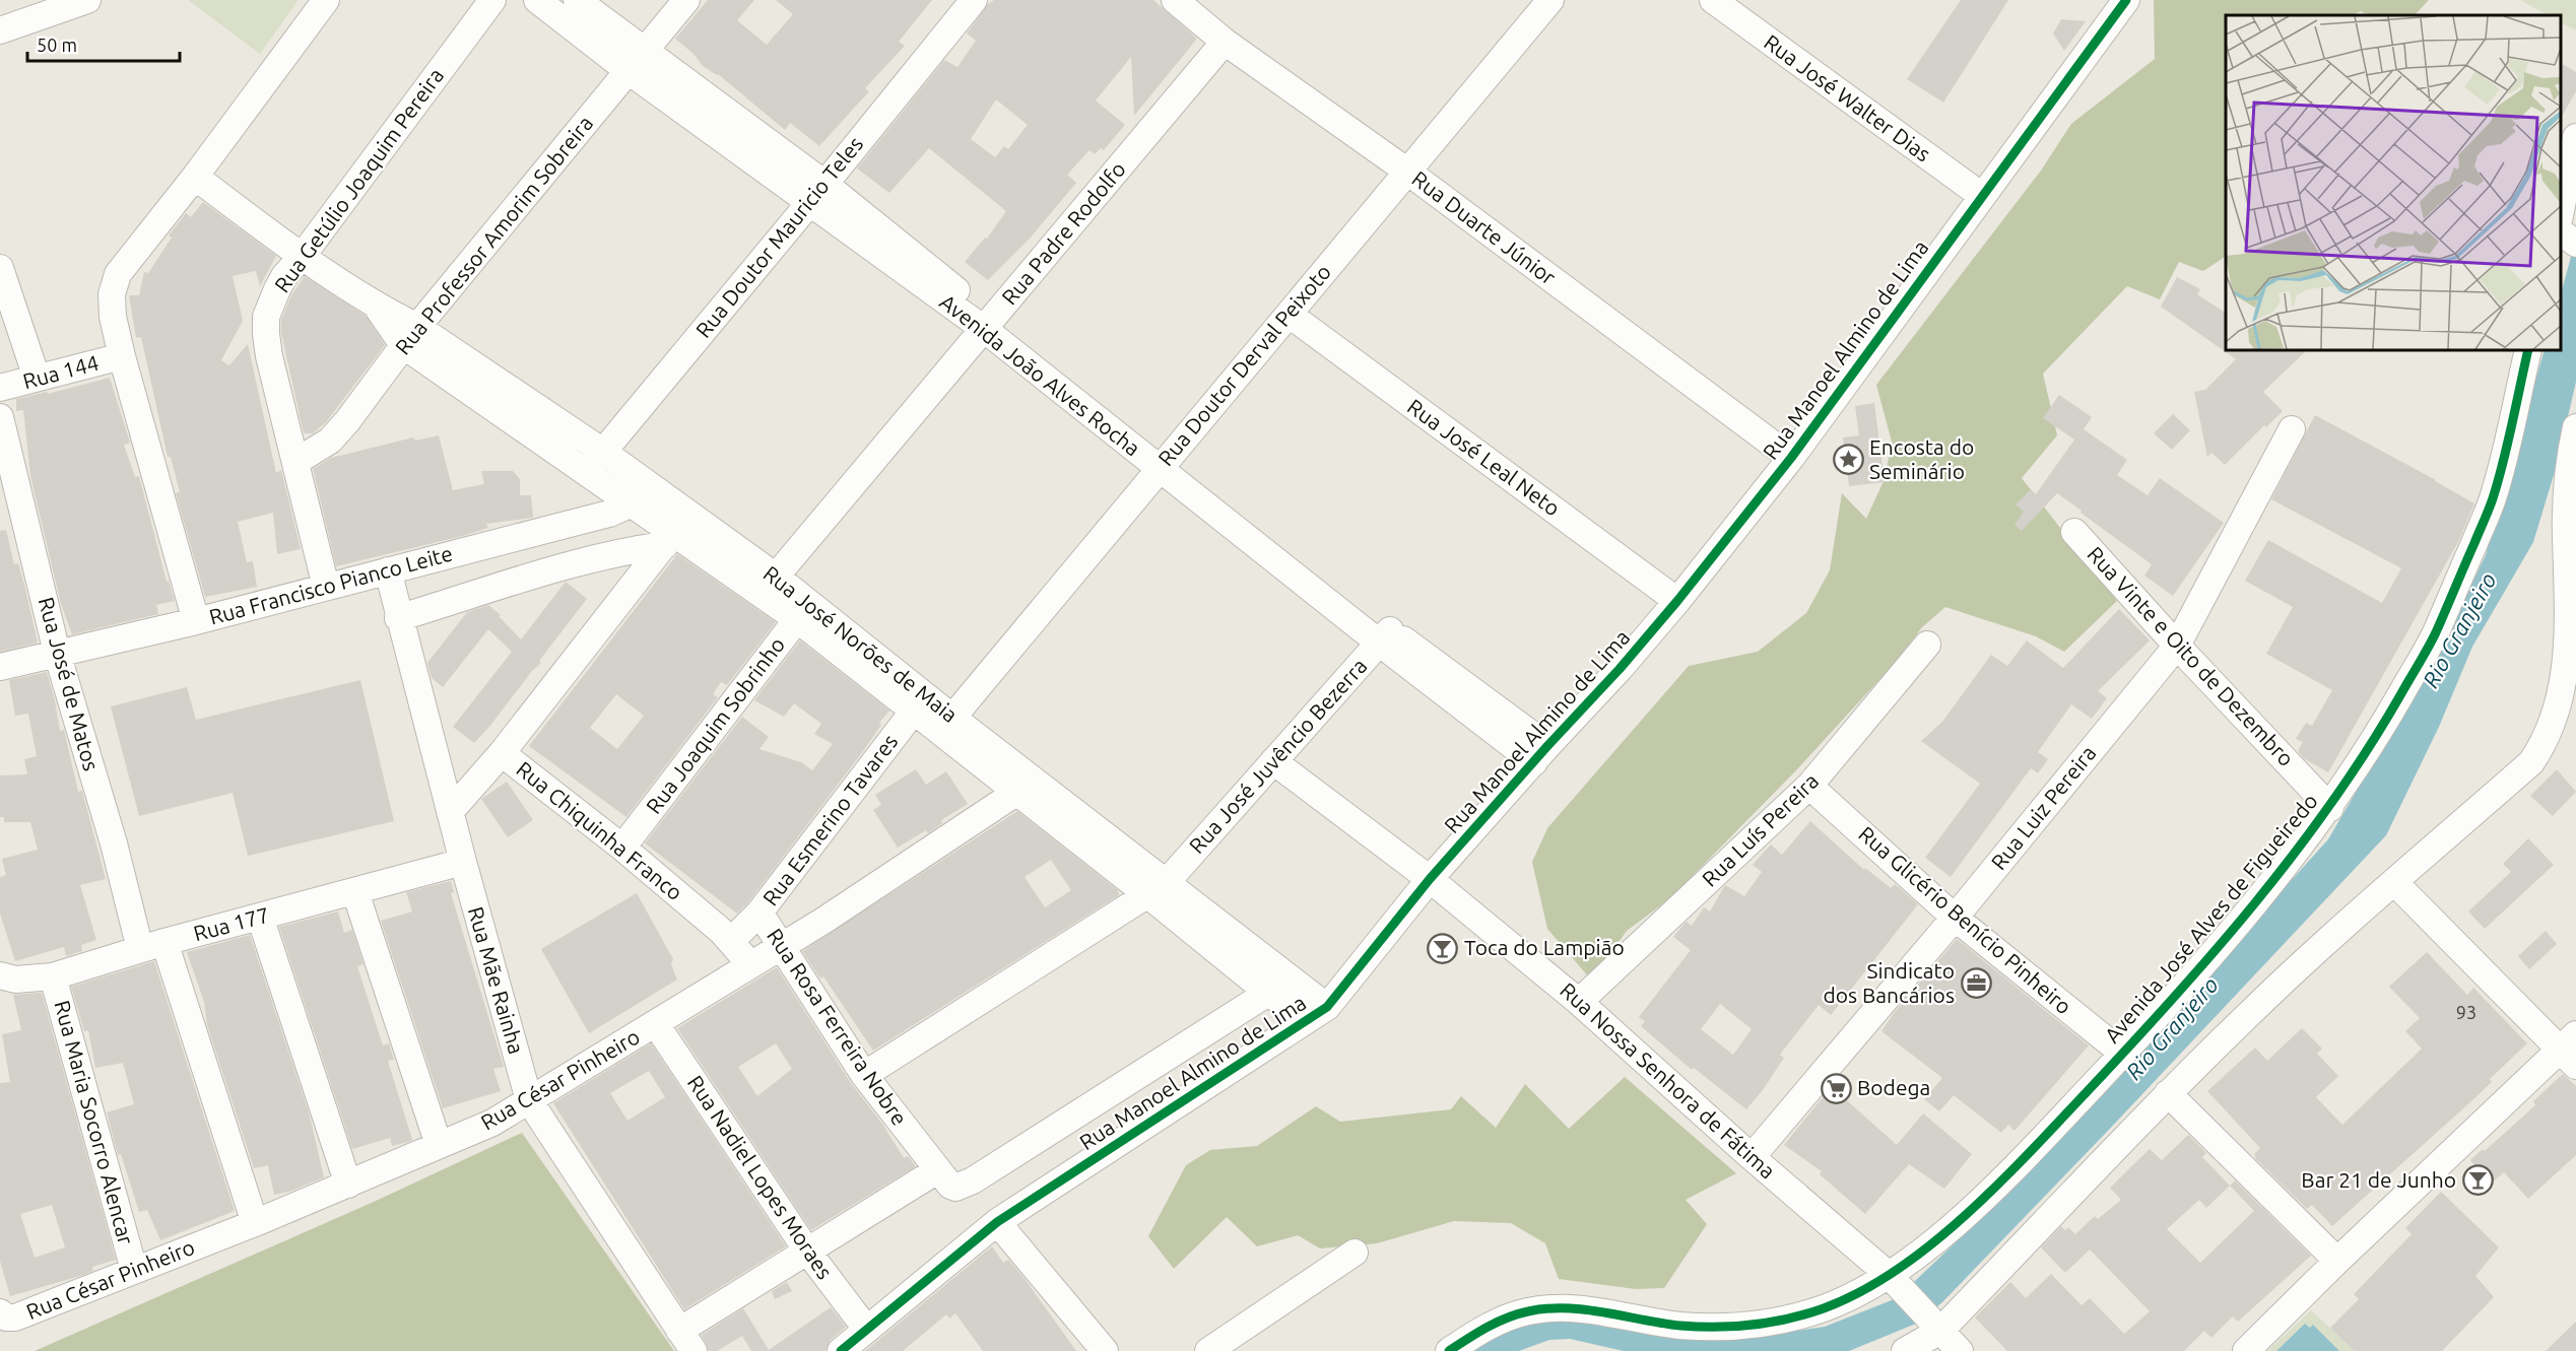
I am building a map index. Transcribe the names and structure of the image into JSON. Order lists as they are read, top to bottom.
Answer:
{
  "streets": {
    "street": [
      "Rua José Walter Dias",
      "Rua Getúlio Joaquim Pereira",
      "Rua Duarte Júnior",
      "Rua Padre Rodolfo",
      "Rua Professor Amorim Sobreira",
      "Rua Doutor Mauricio Teles",
      "Rua Manoel Almino de Lima",
      "Rua Doutor Derval Peixoto",
      "Rua 144",
      "Avenida João Alves Rocha",
      "Rua José Leal Neto",
      "Rua Francisco Pianco Leite",
      "Rua José Norões de Maia",
      "Rua Vinte e Oito de Dezembro",
      "Rua José de Matos",
      "Rua Joaquim Sobrinho",
      "Rua José Juvêncio Bezerra",
      "Rua Luiz Pereira",
      "Rua Esmerino Tavares",
      "Rua Luís Pereira",
      "Rua Chiquinha Franco",
      "Avenida José Alves de Figueiredo",
      "Rua Glicério Benício Pinheiro",
      "Rua 177",
      "Rua Mãe Rainha",
      "Rua Rosa Ferreira Nobre",
      "Rua César Pinheiro",
      "Rua Nossa Senhora de Fátima",
      "Rua Maria Socorro Alencar",
      "Rua Nadiel Lopes Moraes"
    ]
  },
  "crossings": [
    ["Rua José Walter Dias", "Rua Manoel Almino de Lima"],
    ["Rua Getúlio Joaquim Pereira", "Rua Professor Amorim Sobreira"],
    ["Rua Getúlio Joaquim Pereira", "Rua Francisco Pianco Leite"],
    ["Rua Getúlio Joaquim Pereira", "Rua José Norões de Maia"],
    ["Rua Duarte Júnior", "Rua Padre Rodolfo"],
    ["Rua Duarte Júnior", "Rua Manoel Almino de Lima"],
    ["Rua Duarte Júnior", "Rua Doutor Derval Peixoto"],
    ["Rua Padre Rodolfo", "Avenida João Alves Rocha"],
    ["Rua Padre Rodolfo", "Rua José Norões de Maia"],
    ["Rua Professor Amorim Sobreira", "Avenida João Alves Rocha"],
    ["Rua Professor Amorim Sobreira", "Rua José Norões de Maia"],
    ["Rua Doutor Mauricio Teles", "Avenida João Alves Rocha"],
    ["Rua Doutor Mauricio Teles", "Rua José Norões de Maia"],
    ["Rua Manoel Almino de Lima", "Avenida João Alves Rocha"],
    ["Rua Manoel Almino de Lima", "Rua José Leal Neto"],
    ["Rua Manoel Almino de Lima", "Rua José Norões de Maia"],
    ["Rua Manoel Almino de Lima", "Rua Nossa Senhora de Fátima"],
    ["Rua Manoel Almino de Lima", "Rua Nadiel Lopes Moraes"],
    ["Rua Doutor Derval Peixoto", "Avenida João Alves Rocha"],
    ["Rua Doutor Derval Peixoto", "Rua José Leal Neto"],
    ["Rua Doutor Derval Peixoto", "Rua José Norões de Maia"],
    ["Avenida João Alves Rocha", "Rua José Juvêncio Bezerra"],
    ["Rua Francisco Pianco Leite", "Rua José Norões de Maia"],
    ["Rua Francisco Pianco Leite", "Rua José de Matos"],
    ["Rua Francisco Pianco Leite", "Rua Mãe Rainha"],
    ["Rua José Norões de Maia", "Rua Joaquim Sobrinho"],
    ["Rua José Norões de Maia", "Rua José Juvêncio Bezerra"],
    ["Rua José Norões de Maia", "Rua Esmerino Tavares"],
    ["Rua José Norões de Maia", "Rua César Pinheiro"],
    ["Rua Vinte e Oito de Dezembro", "Rua Luiz Pereira"],
    ["Rua Vinte e Oito de Dezembro", "Avenida José Alves de Figueiredo"],
    ["Rua José de Matos", "Rua 177"],
    ["Rua Joaquim Sobrinho", "Rua Chiquinha Franco"],
    ["Rua José Juvêncio Bezerra", "Rua Nossa Senhora de Fátima"],
    ["Rua Luiz Pereira", "Rua Glicério Benício Pinheiro"],
    ["Rua Luiz Pereira", "Rua Nossa Senhora de Fátima"],
    ["Rua Esmerino Tavares", "Rua Chiquinha Franco"],
    ["Rua Esmerino Tavares", "Rua Rosa Ferreira Nobre"],
    ["Rua Luís Pereira", "Rua Glicério Benício Pinheiro"],
    ["Rua Luís Pereira", "Rua Nossa Senhora de Fátima"],
    ["Rua Chiquinha Franco", "Rua Mãe Rainha"],
    ["Rua Chiquinha Franco", "Rua César Pinheiro"],
    ["Avenida José Alves de Figueiredo", "Rua Glicério Benício Pinheiro"],
    ["Avenida José Alves de Figueiredo", "Rua Nossa Senhora de Fátima"],
    ["Rua 177", "Rua Mãe Rainha"],
    ["Rua 177", "Rua Maria Socorro Alencar"],
    ["Rua Mãe Rainha", "Rua César Pinheiro"],
    ["Rua Rosa Ferreira Nobre", "Rua César Pinheiro"],
    ["Rua César Pinheiro", "Rua Maria Socorro Alencar"],
    ["Rua César Pinheiro", "Rua Nadiel Lopes Moraes"]
  ],
  "water": ["Rio Granjeiro"],
  "places": {
    "place": ["Encosta do Seminário"],
    "bar": ["Toca do Lampião", "Bar 21 de Junho"],
    "office": ["Sindicato dos Bancários"],
    "supermarket": ["Bodega"]
  },
  "house_numbers": ["93"],
  "scale_bar": "50 m"
}
